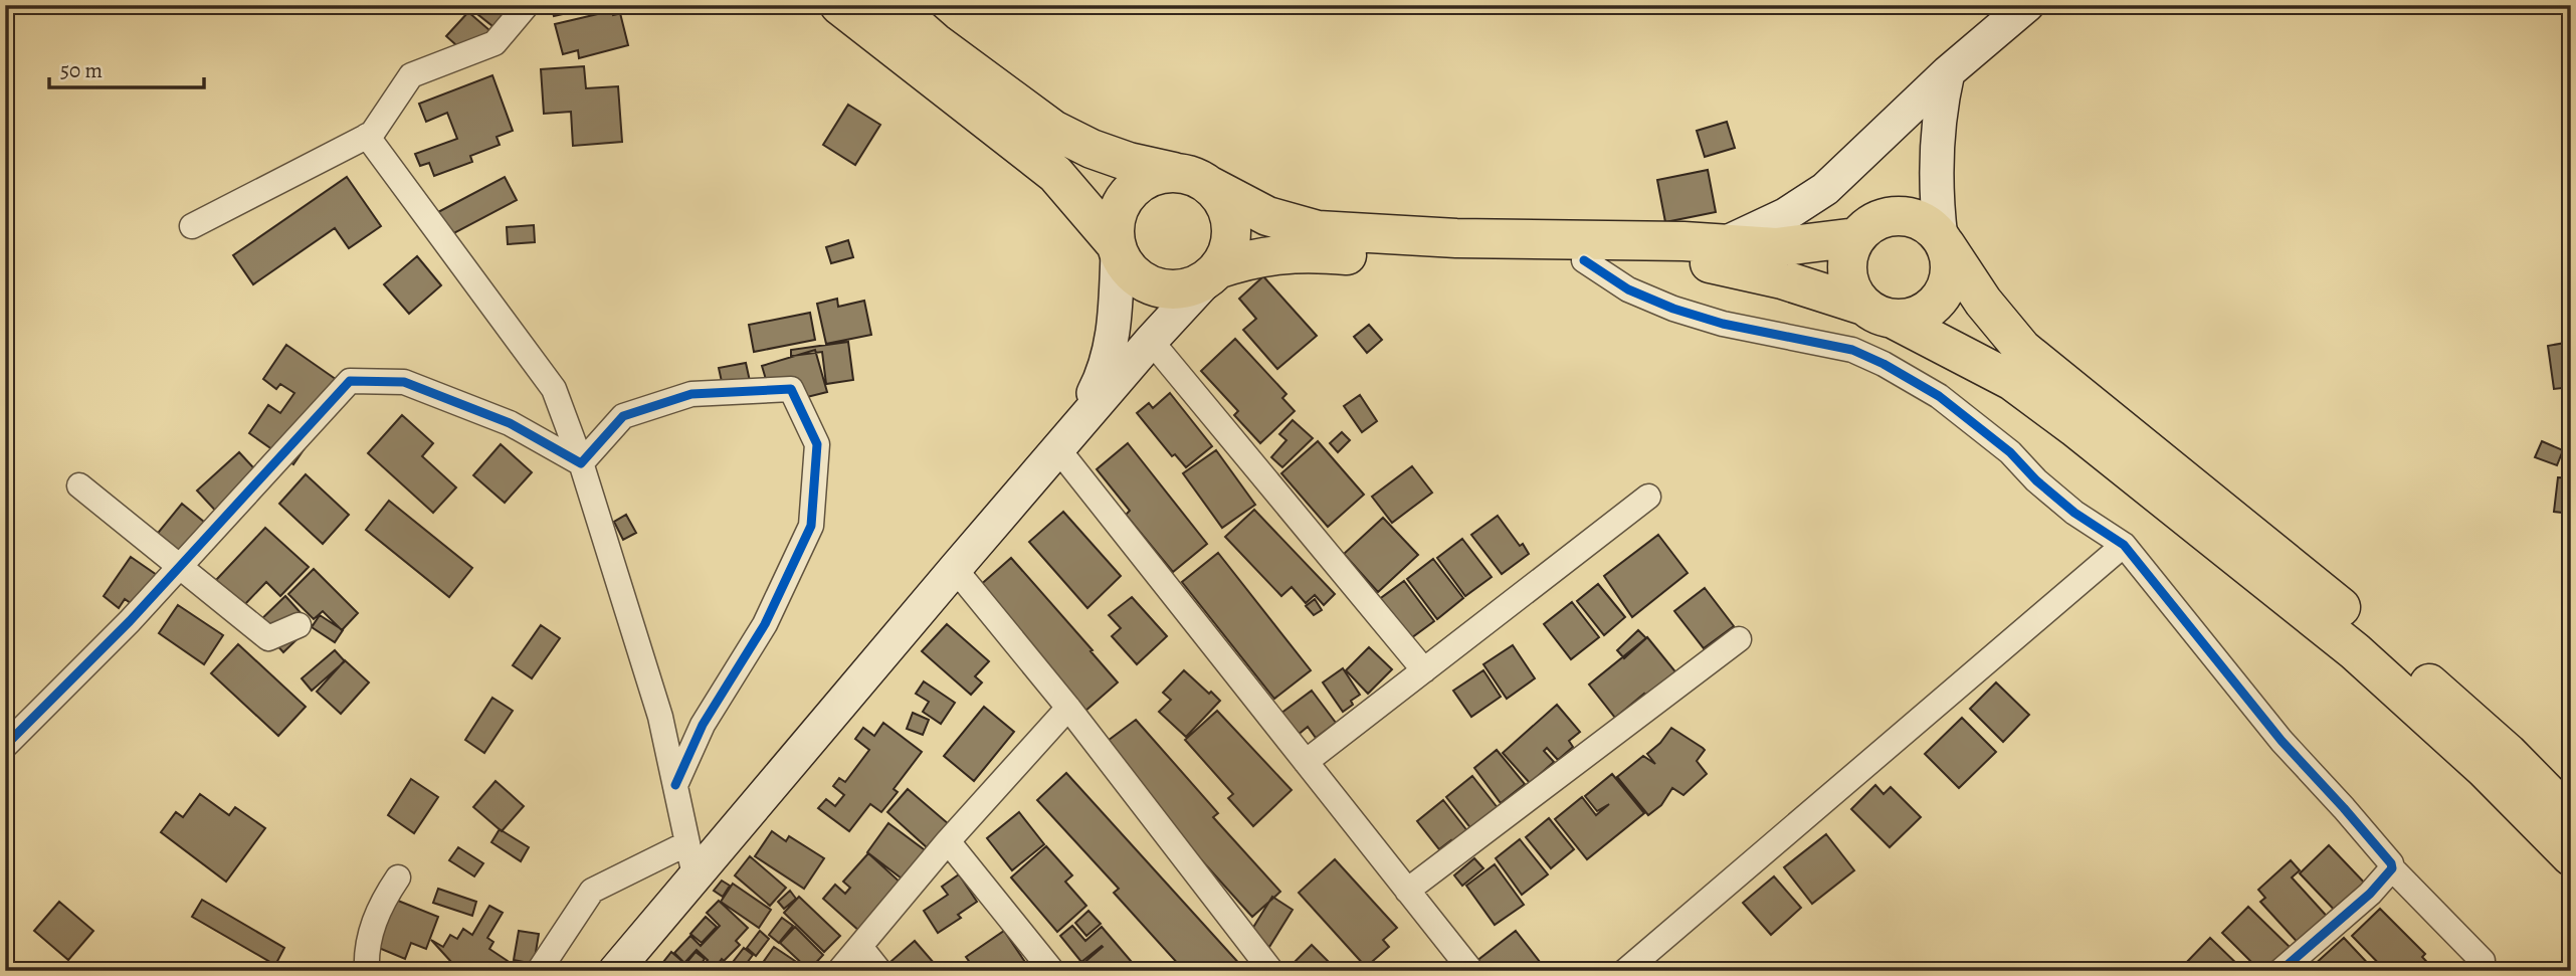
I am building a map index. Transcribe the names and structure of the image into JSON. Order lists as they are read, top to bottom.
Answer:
{
  "scale_bar": "50 m"
}
